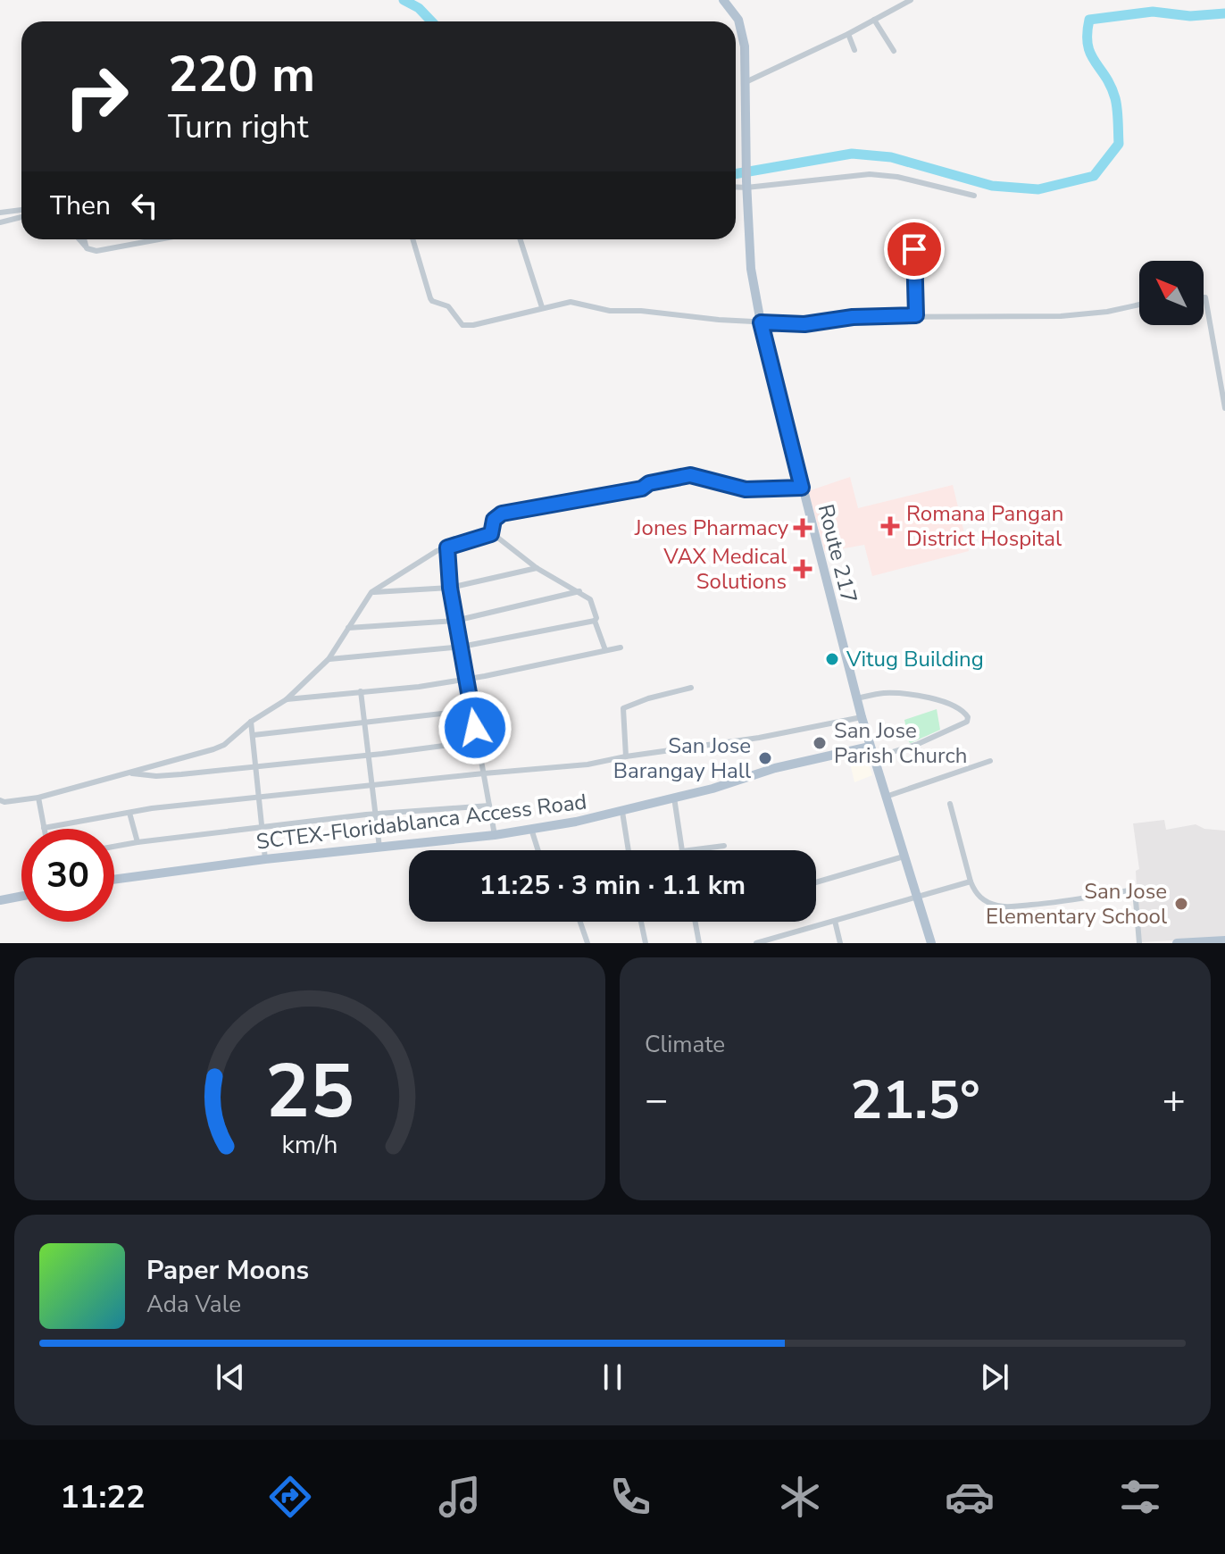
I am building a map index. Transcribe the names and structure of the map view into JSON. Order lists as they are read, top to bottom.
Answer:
{
  "streets": {
    "main road": ["Route 217", "SCTEX-Floridablanca Access Road"]
  },
  "crossings": [
    ["Route 217", "SCTEX-Floridablanca Access Road"]
  ],
  "places": {
    "health": ["Romana Pangan District Hospital", "Jones Pharmacy", "VAX Medical Solutions"],
    "other": [
      "Vitug Building",
      "San Jose Parish Church",
      "San Jose Barangay Hall",
      "San Jose Elementary School"
    ]
  },
  "north": "top left",
  "page": {
    "turn": ["220 m", "Turn right"],
    "then": "Then",
    "limit": "30",
    "trip": "11:25 · 3 min · 1.1 km",
    "tile": "Climate",
    "heat": ["−", "21.5°", "+"],
    "song": ["Paper Moons", "Ada Vale"],
    "tabs": "11:22",
    "gauge": ["25", "km/h"]
  }
}
